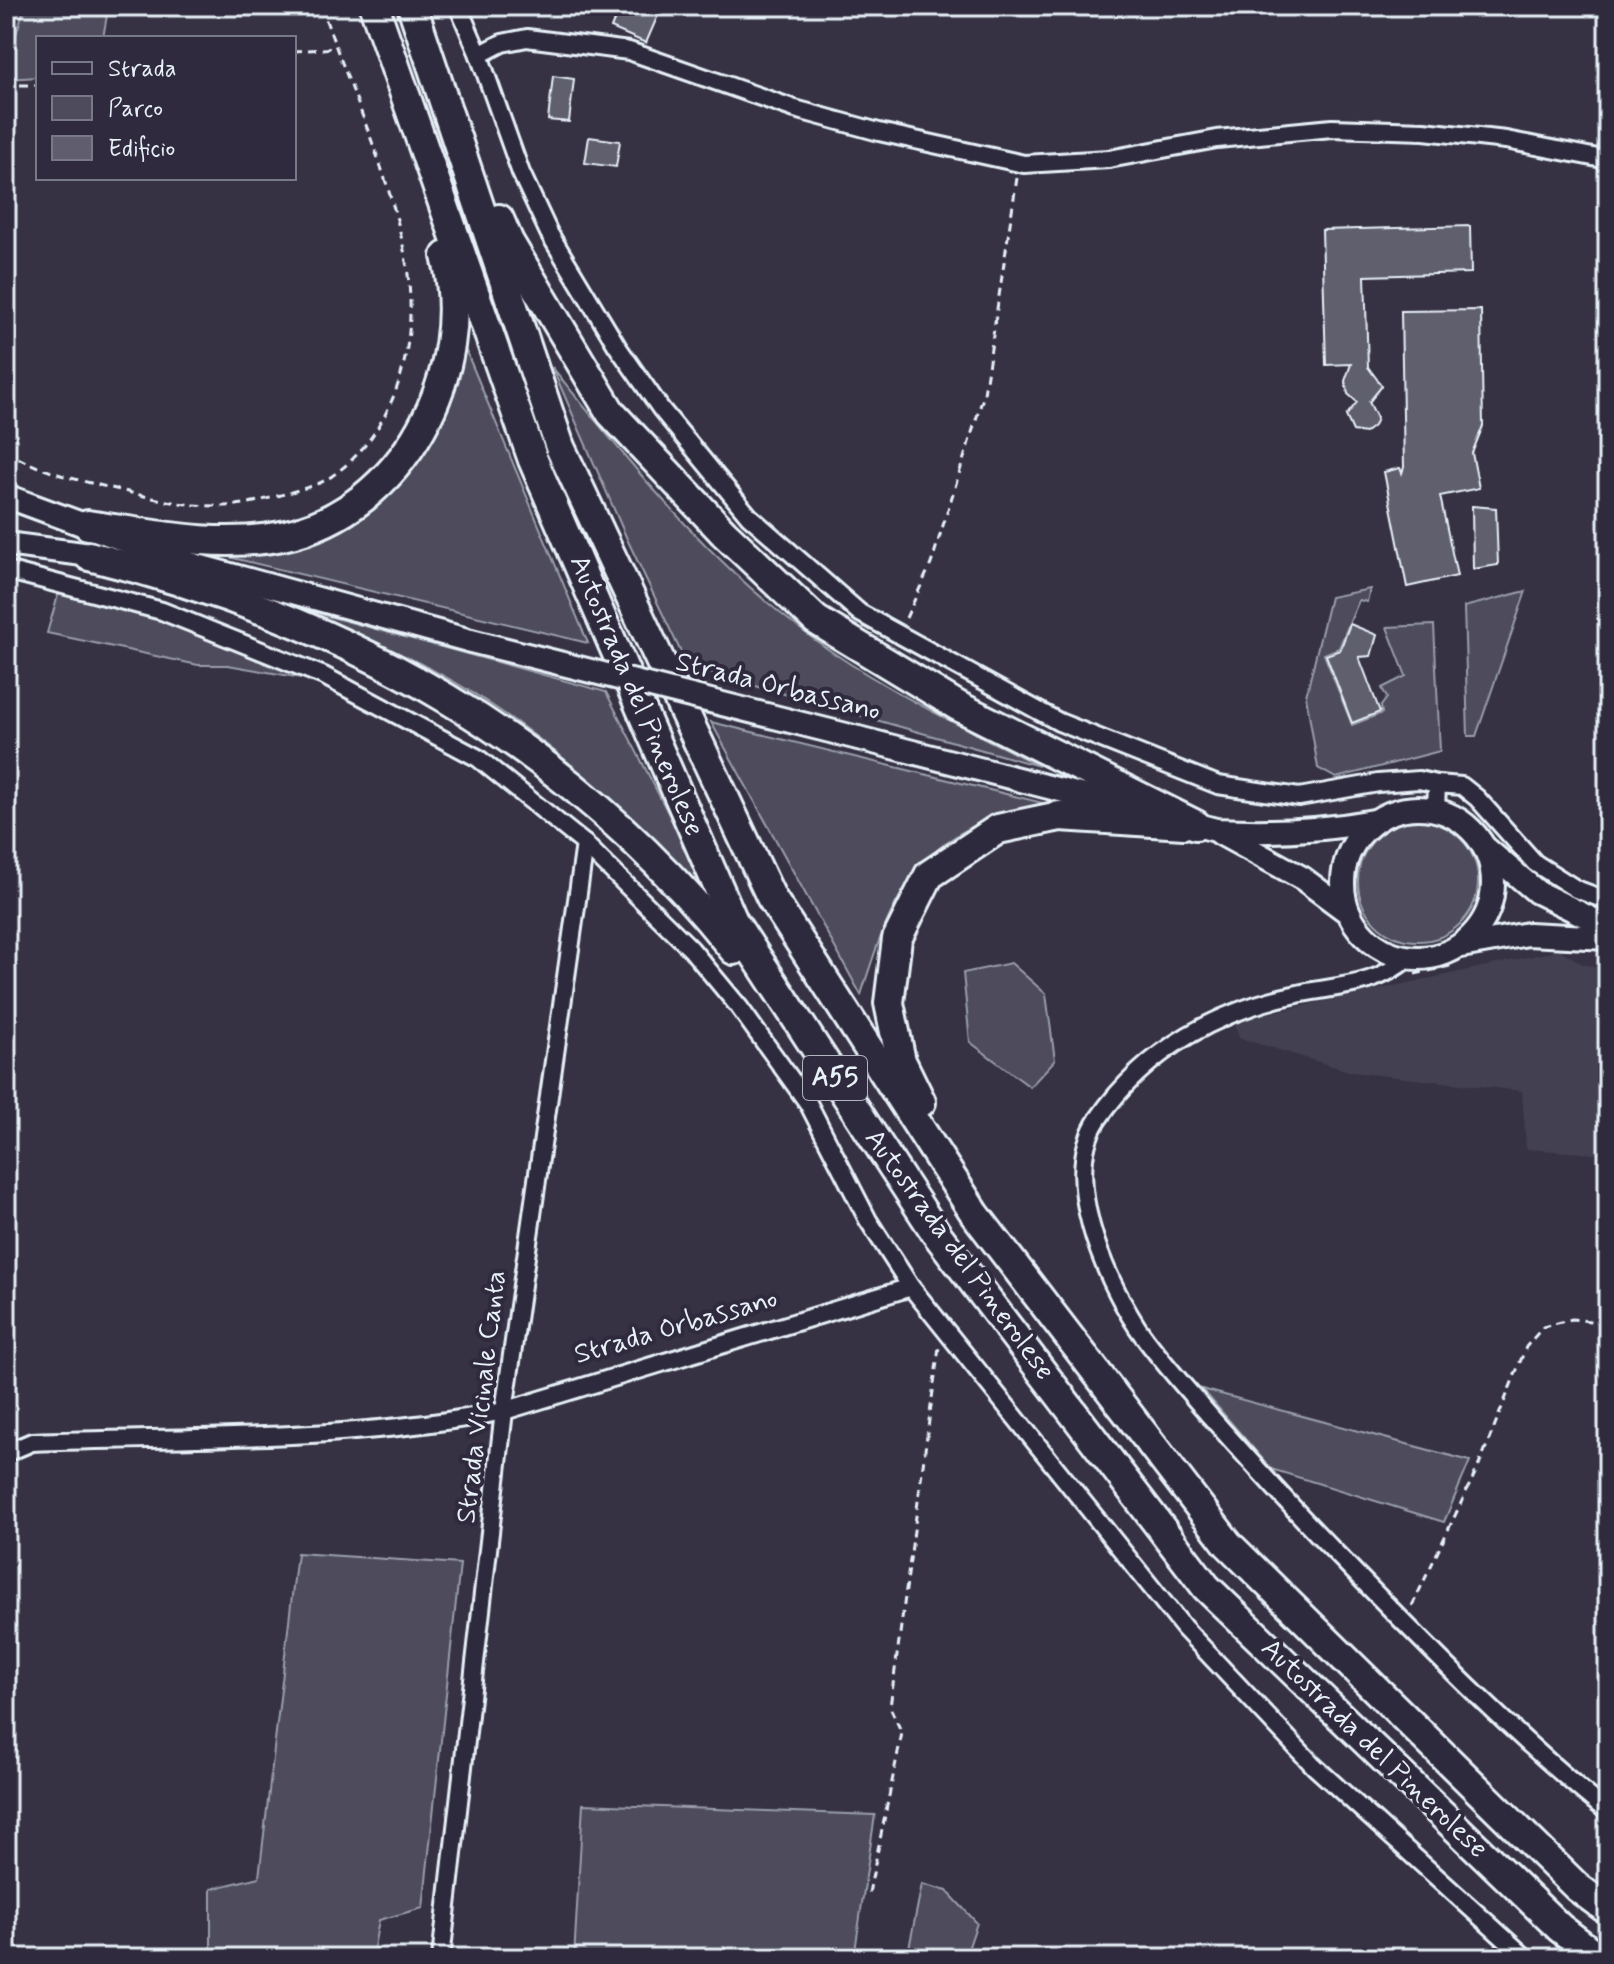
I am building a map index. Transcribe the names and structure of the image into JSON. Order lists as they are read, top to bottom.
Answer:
{
  "streets": {
    "highway": ["Autostrada del Pinerolese", "A55"],
    "main road": ["Strada Orbassano"],
    "street": ["Strada Vicinale Canta"]
  },
  "crossings": [
    ["Strada Orbassano", "Strada Vicinale Canta"]
  ],
  "legend": ["Strada", "Parco", "Edificio"]
}
